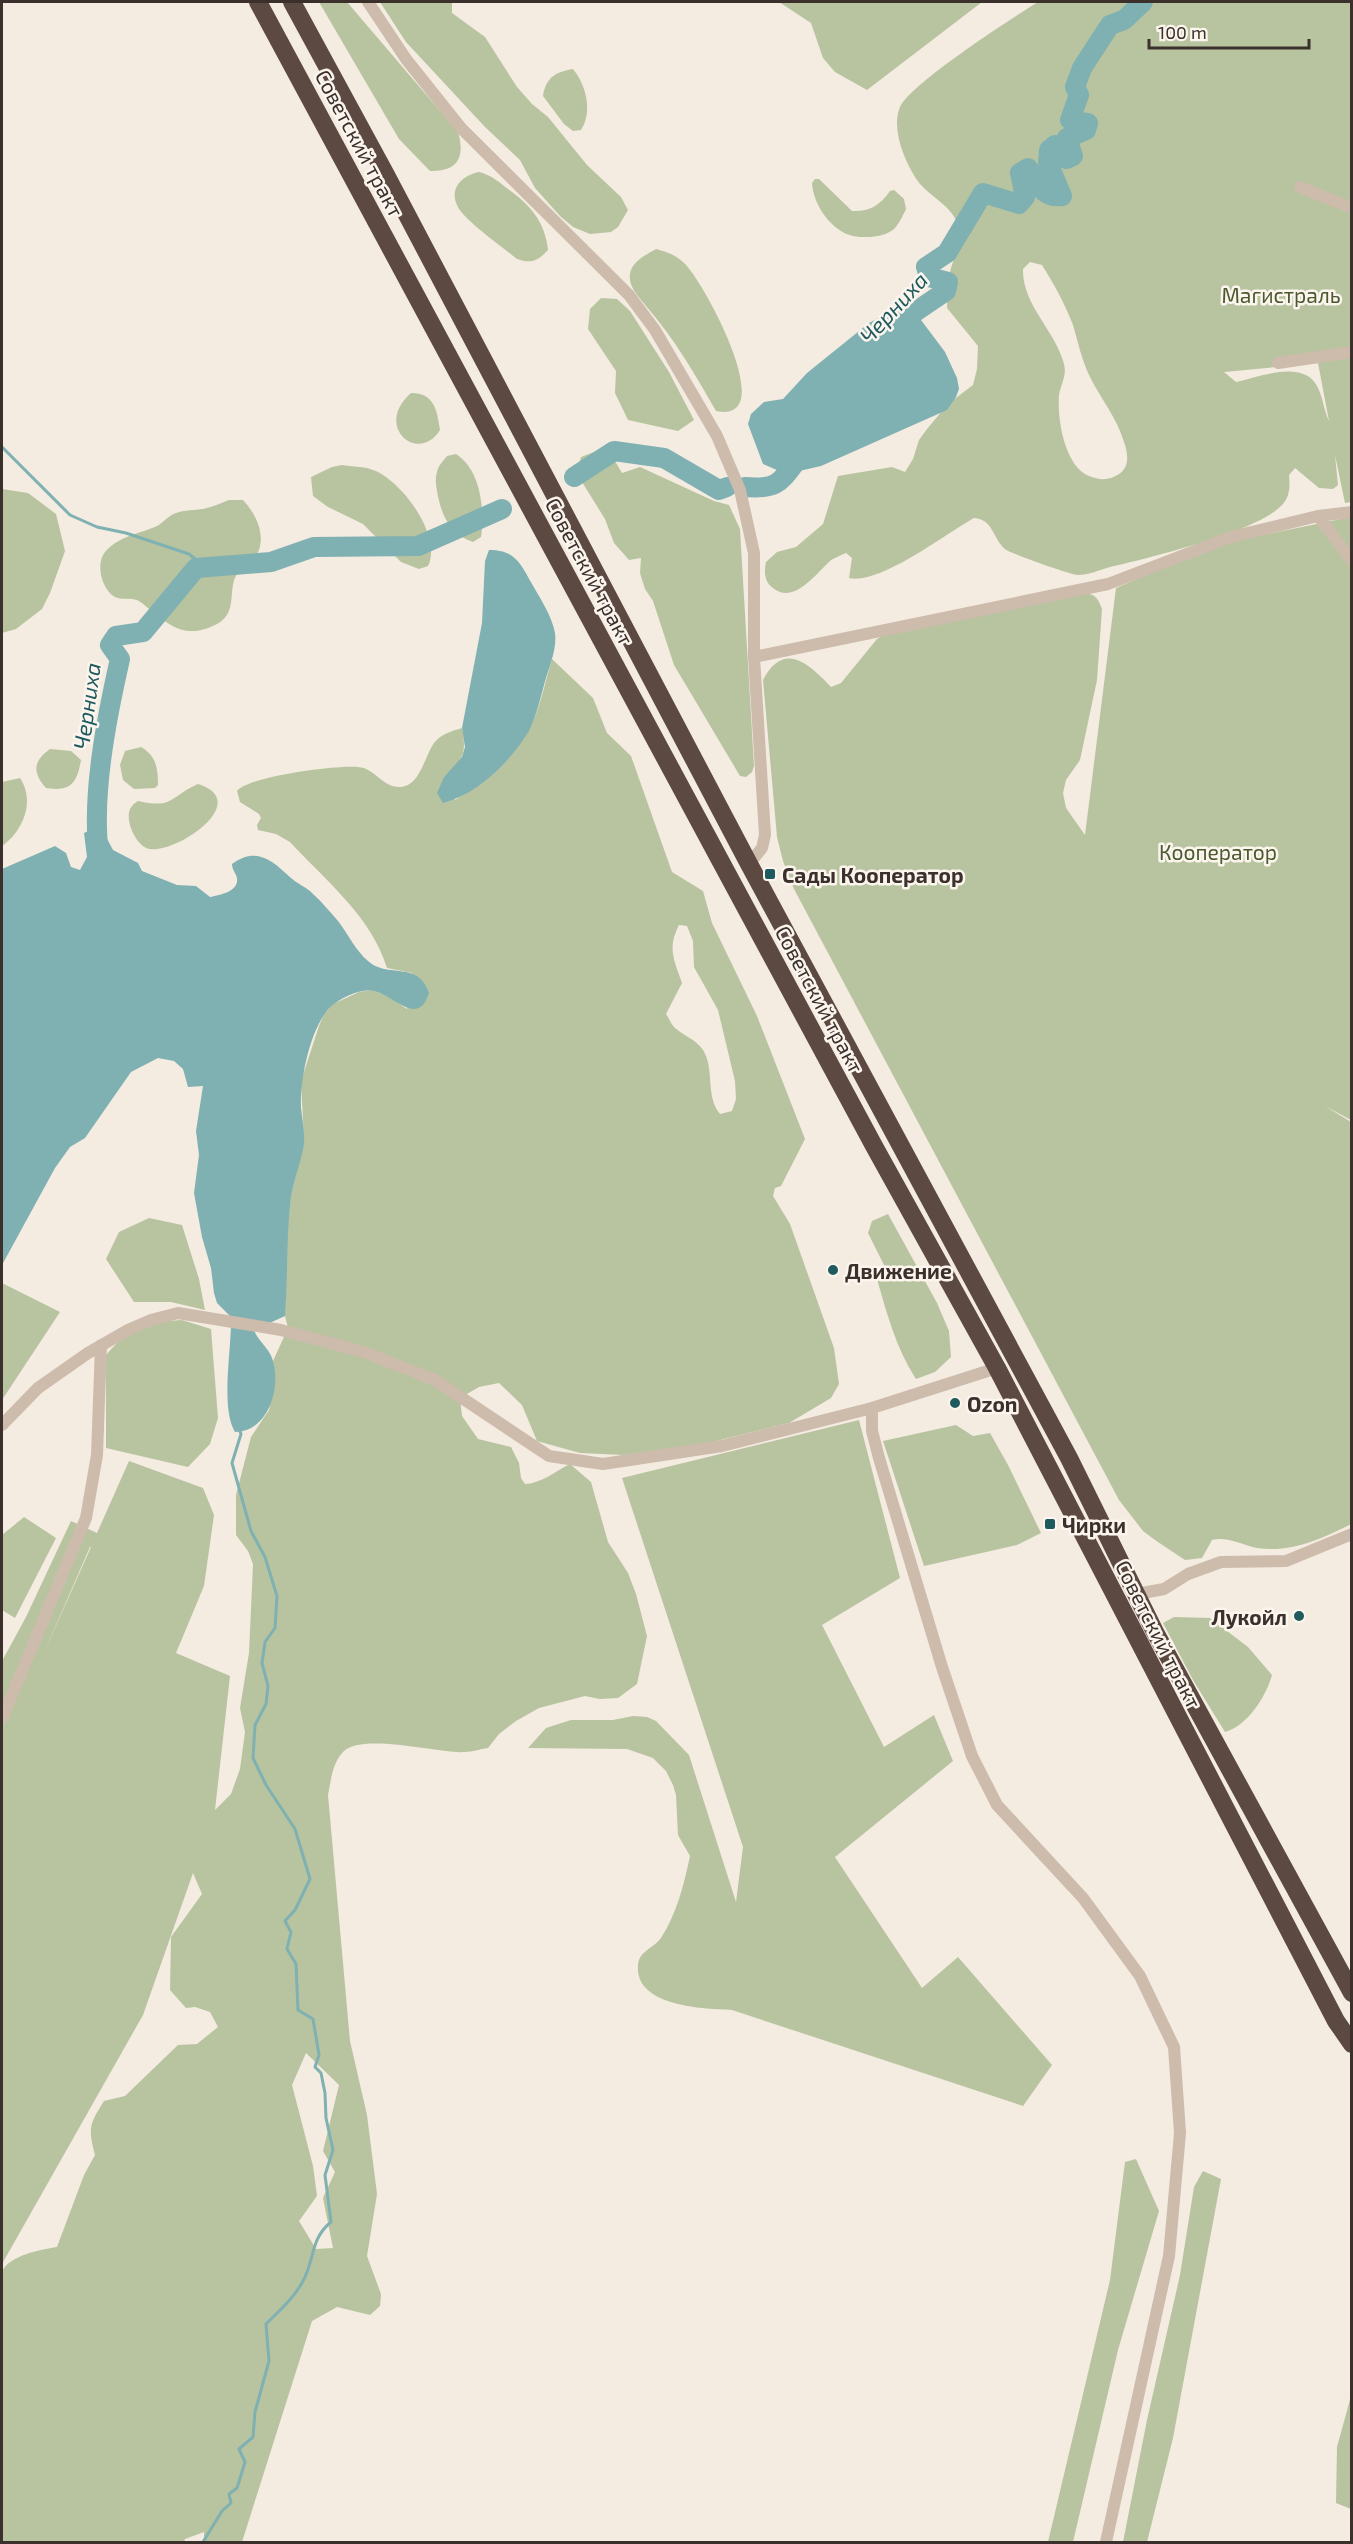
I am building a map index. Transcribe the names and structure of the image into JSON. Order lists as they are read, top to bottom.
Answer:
{
  "streets": {
    "highway": ["Советский тракт"]
  },
  "water": ["Черниха"],
  "parks": ["Магистраль", "Кооператор"],
  "places": {
    "transit": ["Сады Кооператор", "Чирки"],
    "other": ["Движение", "Ozon", "Лукойл"]
  },
  "scale_bar": "100 m"
}
